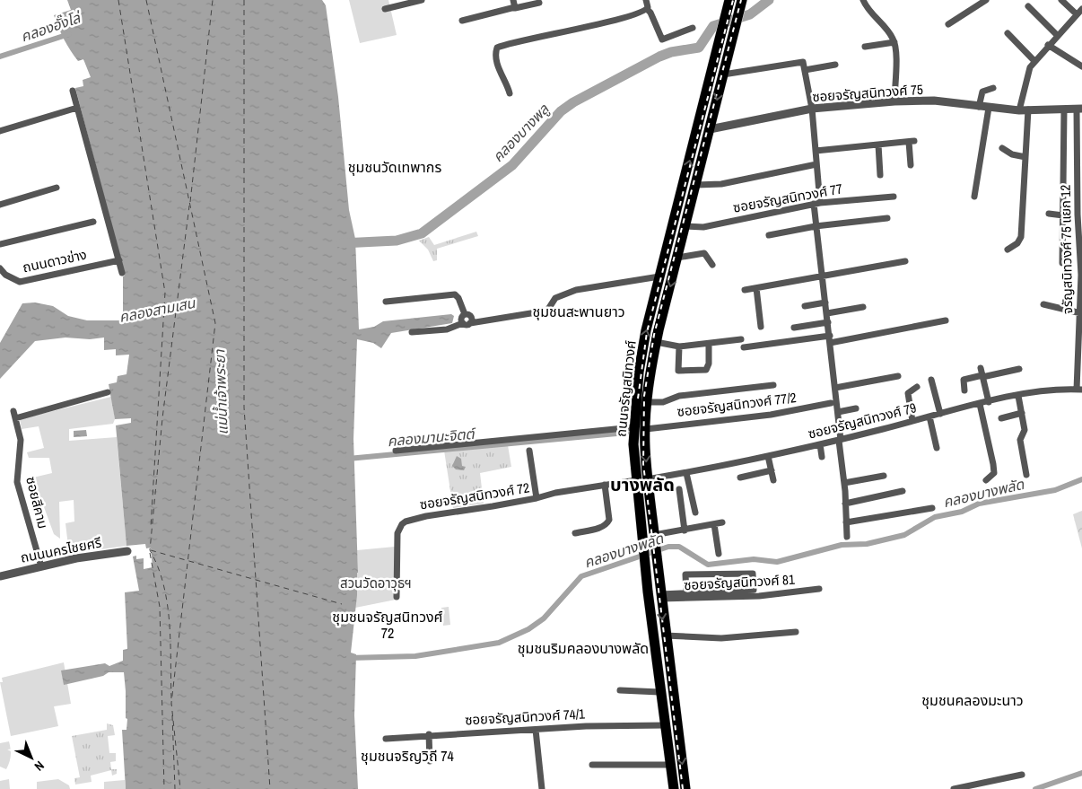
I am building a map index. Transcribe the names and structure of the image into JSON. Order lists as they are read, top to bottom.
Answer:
{
  "streets": {
    "main road": ["ถนนจรัญสนิทวงศ์"],
    "street": [
      "ซอยจรัญสนิทวงศ์ 75",
      "ซอยจรัญสนิทวงศ์ 77",
      "จรัญสนิทวงศ์ 75 แยก 12",
      "ถนนดาวข่าง",
      "ซอยจรัญสนิทวงศ์ 77/2",
      "ซอยจรัญสนิทวงศ์ 79",
      "ซอยจรัญสนิทวงศ์ 72",
      "ซอยสีคาม",
      "ถนนนครไชยศรี",
      "ซอยจรัญสนิทวงศ์ 81",
      "ซอยจรัญสนิทวงศ์ 74/1"
    ]
  },
  "crossings": [
    ["ซอยจรัญสนิทวงศ์ 75", "จรัญสนิทวงศ์ 75 แยก 12"],
    ["ซอยจรัญสนิทวงศ์ 75", "ถนนจรัญสนิทวงศ์"],
    ["ซอยจรัญสนิทวงศ์ 77", "ถนนจรัญสนิทวงศ์"],
    ["จรัญสนิทวงศ์ 75 แยก 12", "ซอยจรัญสนิทวงศ์ 79"],
    ["ถนนจรัญสนิทวงศ์", "ซอยจรัญสนิทวงศ์ 77/2"],
    ["ถนนจรัญสนิทวงศ์", "ซอยจรัญสนิทวงศ์ 79"],
    ["ถนนจรัญสนิทวงศ์", "ซอยจรัญสนิทวงศ์ 72"],
    ["ถนนจรัญสนิทวงศ์", "ซอยจรัญสนิทวงศ์ 81"],
    ["ถนนจรัญสนิทวงศ์", "ซอยจรัญสนิทวงศ์ 74/1"],
    ["ซอยสีคาม", "ถนนนครไชยศรี"]
  ],
  "districts": [
    "ชุมชนวัดเทพากร",
    "ชุมชนสะพานยาว",
    "บางพลัด",
    "ชุมชนจรัญสนิทวงศ์ 72",
    "ชุมชนริมคลองบางพลัด",
    "ชุมชนคลองมะนาว",
    "ชุมชนจริญวิถี 74"
  ],
  "water": [
    "คลองอั๊งโล่",
    "คลองบางพลู",
    "คลองสามเสน",
    "แม่น้ำเจ้าพระยา",
    "คลองมานะจิตต์",
    "คลองบางพลัด"
  ],
  "parks": ["สวนวัดอาวุธฯ"],
  "north": "bottom right"
}
